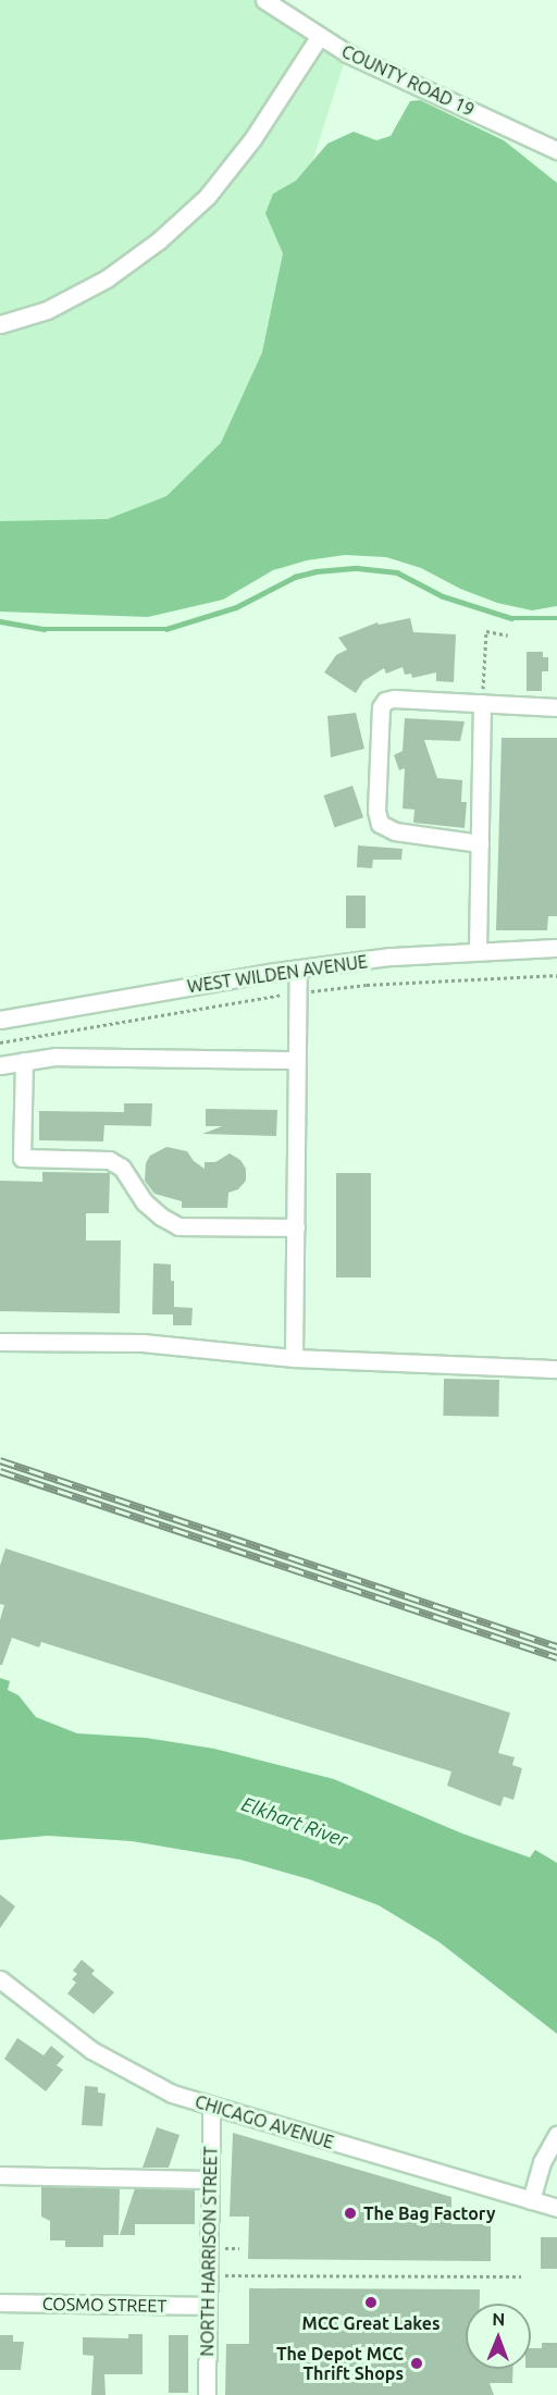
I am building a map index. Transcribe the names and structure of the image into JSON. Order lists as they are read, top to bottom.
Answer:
{
  "streets": {
    "street": [
      "COUNTY ROAD 19",
      "WEST WILDEN AVENUE",
      "CHICAGO AVENUE",
      "NORTH HARRISON STREET",
      "COSMO STREET"
    ]
  },
  "crossings": [
    ["CHICAGO AVENUE", "NORTH HARRISON STREET"],
    ["NORTH HARRISON STREET", "COSMO STREET"]
  ],
  "water": ["Elkhart River"],
  "places": ["The Bag Factory", "MCC Great Lakes", "The Depot MCC Thrift Shops"],
  "north": "top"
}
